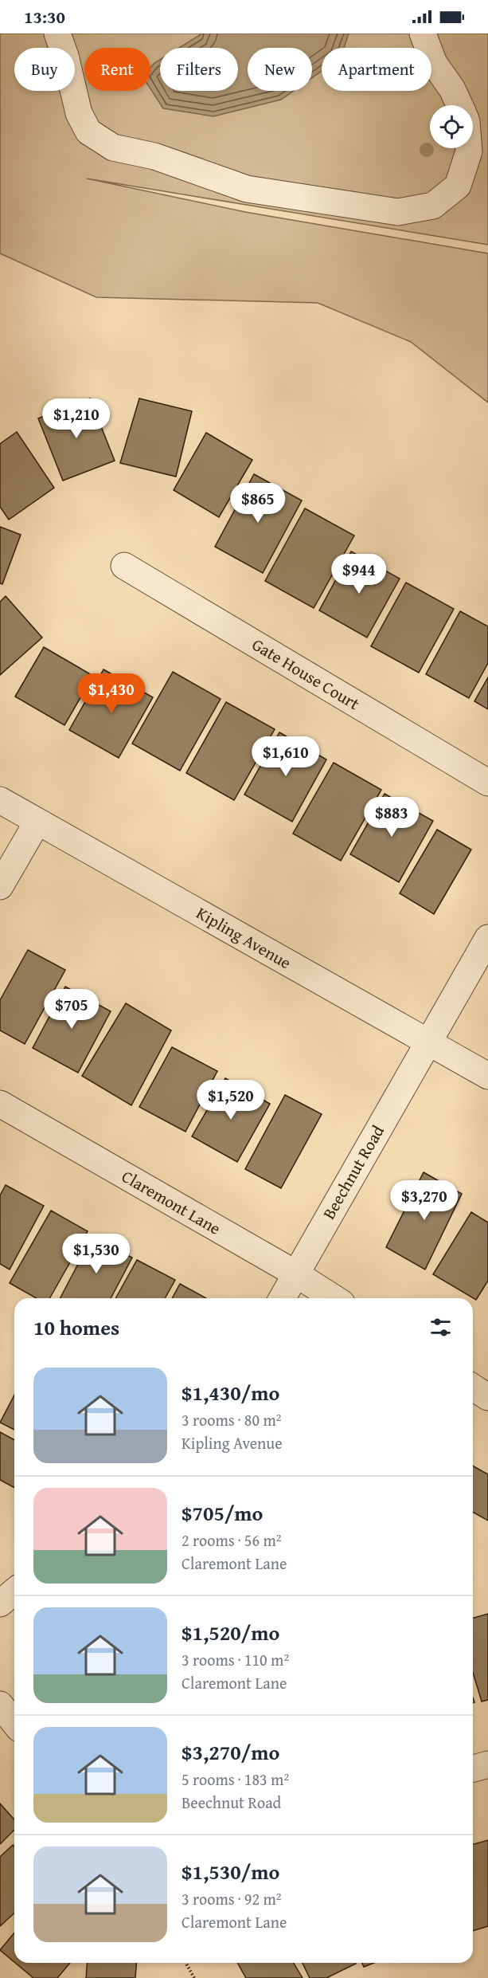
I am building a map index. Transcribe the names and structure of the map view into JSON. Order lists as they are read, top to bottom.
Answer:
{
  "streets": {
    "street": [
      "Gate House Court",
      "Kipling Avenue",
      "Beechnut Road",
      "Claremont Lane"
    ]
  },
  "crossings": [
    ["Kipling Avenue", "Beechnut Road"],
    ["Beechnut Road", "Claremont Lane"]
  ],
  "page": {
    "status": "13:30",
    "chip": [
      "Buy",
      "Rent",
      "Filters",
      "New",
      "Apartment"
    ],
    "price": [
      "$1,210",
      "$865",
      "$944",
      "$1,430",
      "$1,610",
      "$883",
      "$705",
      "$1,520",
      "$3,270",
      "$1,530"
    ],
    "heading": "10 homes",
    "list": [
      {
        "name": "$1,430/mo",
        "note": "3 rooms · 80 m² · Kipling Avenue"
      },
      {
        "name": "$705/mo",
        "note": "2 rooms · 56 m² · Claremont Lane"
      },
      {
        "name": "$1,520/mo",
        "note": "3 rooms · 110 m² · Claremont Lane"
      },
      {
        "name": "$3,270/mo",
        "note": "5 rooms · 183 m² · Beechnut Road"
      },
      {
        "name": "$1,530/mo",
        "note": "3 rooms · 92 m² · Claremont Lane"
      }
    ]
  }
}
